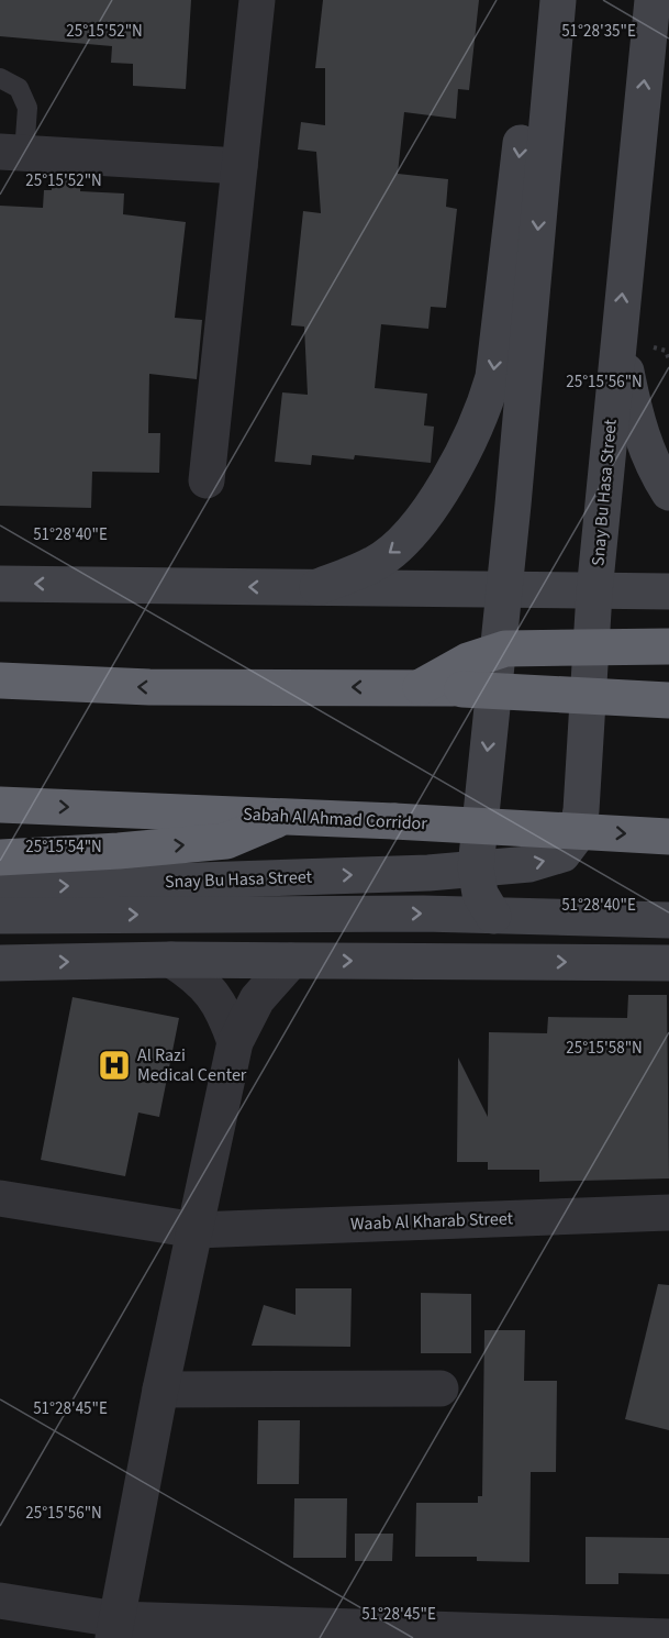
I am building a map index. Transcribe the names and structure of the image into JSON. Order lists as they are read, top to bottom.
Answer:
{
  "streets": {
    "highway": ["Sabah Al Ahmad Corridor"],
    "street": ["Snay Bu Hasa Street", "Waab Al Kharab Street"]
  },
  "places": {
    "hospital": ["Al Razi Medical Center"]
  },
  "coordinates": [
    "51°28'35\"E",
    "25°15'52\"N",
    "25°15'56\"N",
    "51°28'40\"E",
    "25°15'54\"N",
    "25°15'58\"N",
    "51°28'45\"E"
  ]
}
